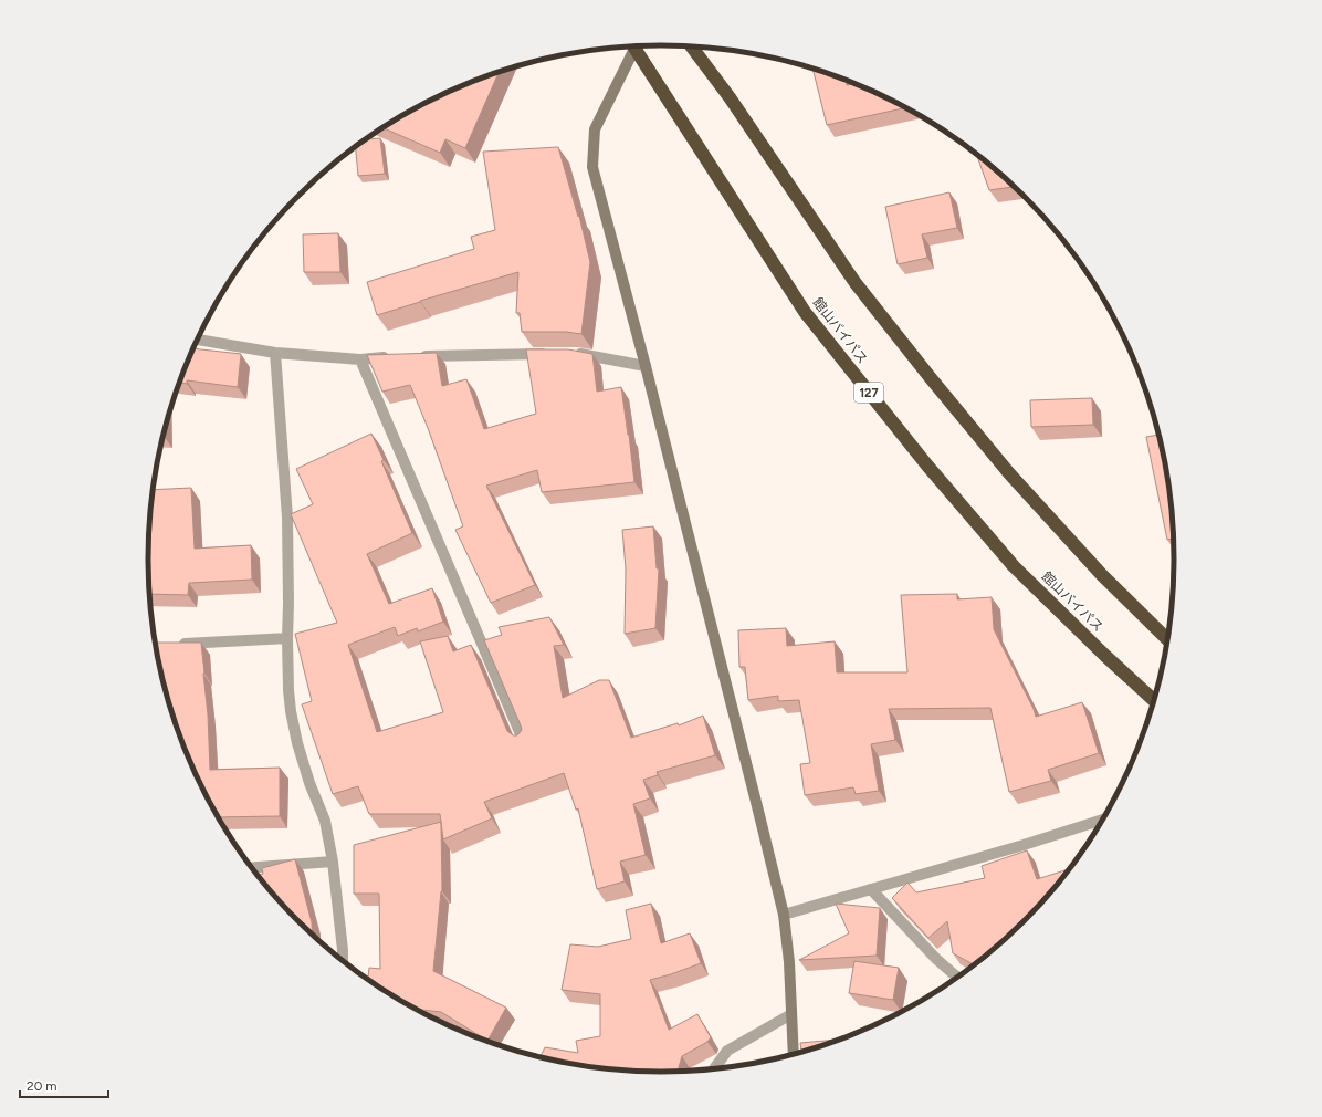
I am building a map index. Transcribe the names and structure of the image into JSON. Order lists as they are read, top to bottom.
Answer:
{
  "streets": {
    "highway": ["館山バイパス", "127"]
  },
  "scale_bar": "20 m"
}
